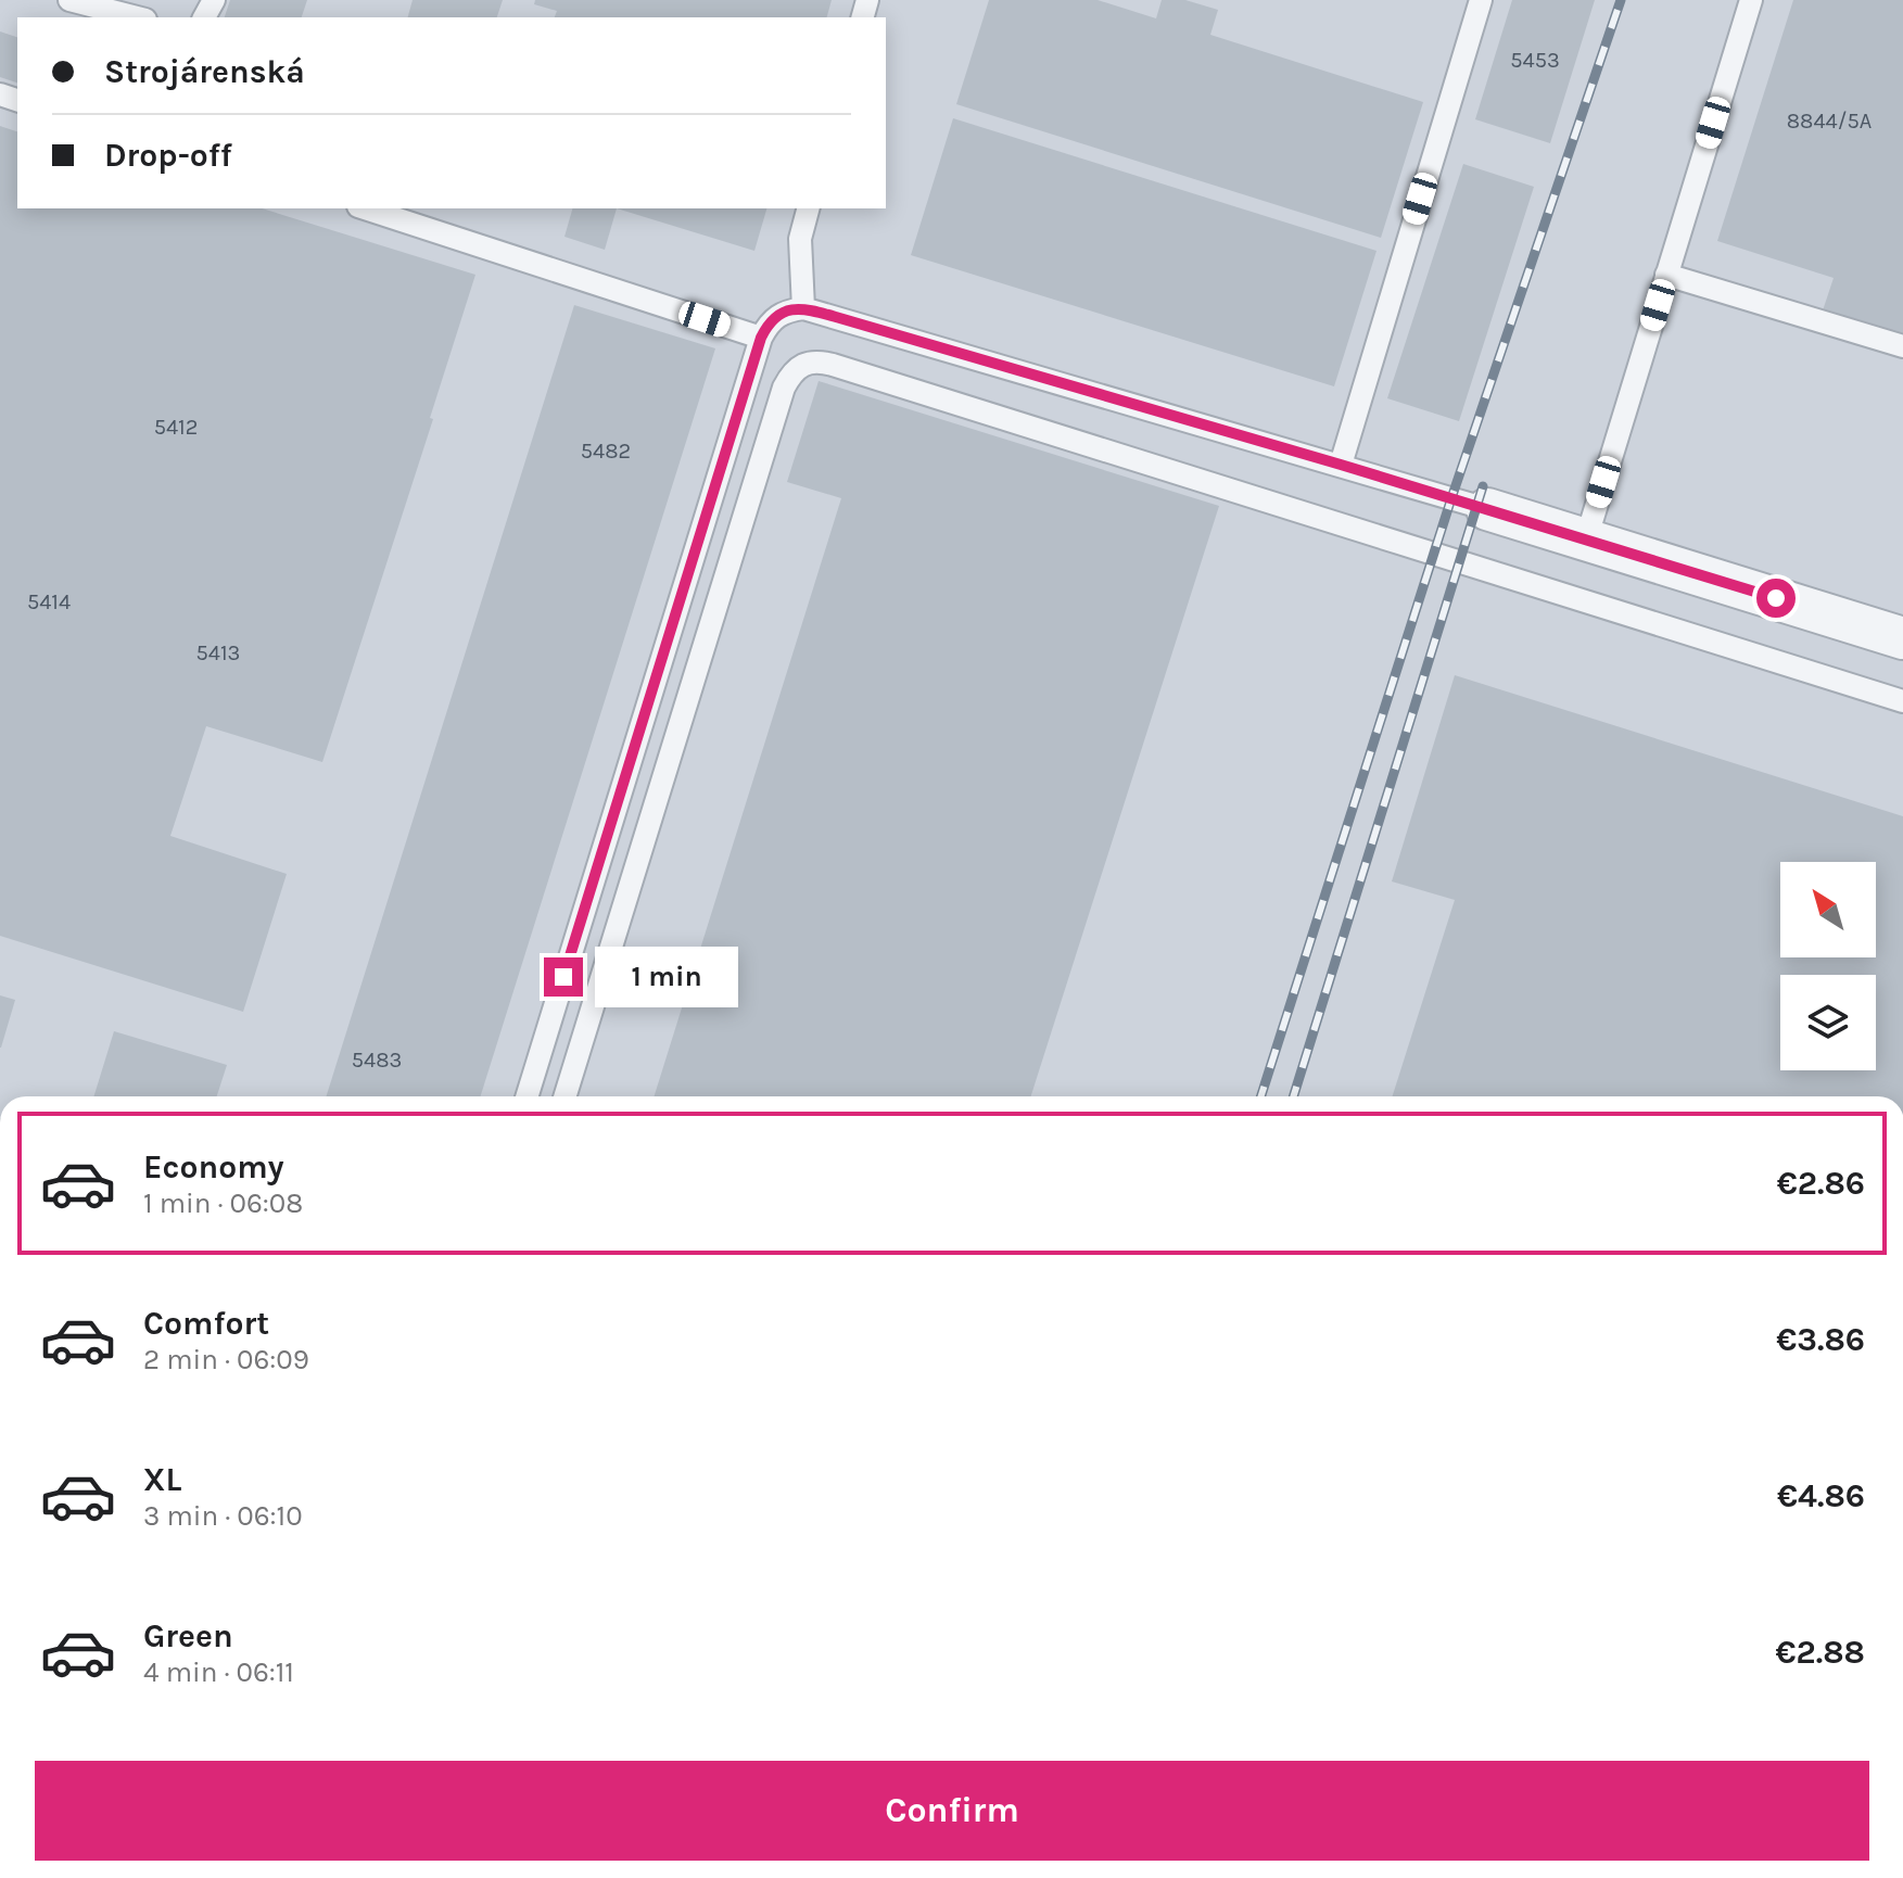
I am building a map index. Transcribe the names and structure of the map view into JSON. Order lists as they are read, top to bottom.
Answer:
{
  "house_numbers": [
    "5453",
    "8844/5A",
    "5412",
    "5482",
    "5414",
    "5413",
    "5483"
  ],
  "north": "top left",
  "page": {
    "banner": ["Strojárenská", "Drop-off"],
    "bubble": "1 min",
    "list": [
      {
        "name": "Economy",
        "note": "1 min · 06:08",
        "value": "€2.86"
      },
      {
        "name": "Comfort",
        "note": "2 min · 06:09",
        "value": "€3.86"
      },
      {
        "name": "XL",
        "note": "3 min · 06:10",
        "value": "€4.86"
      },
      {
        "name": "Green",
        "note": "4 min · 06:11",
        "value": "€2.88"
      }
    ],
    "buttons": "Confirm"
  }
}
